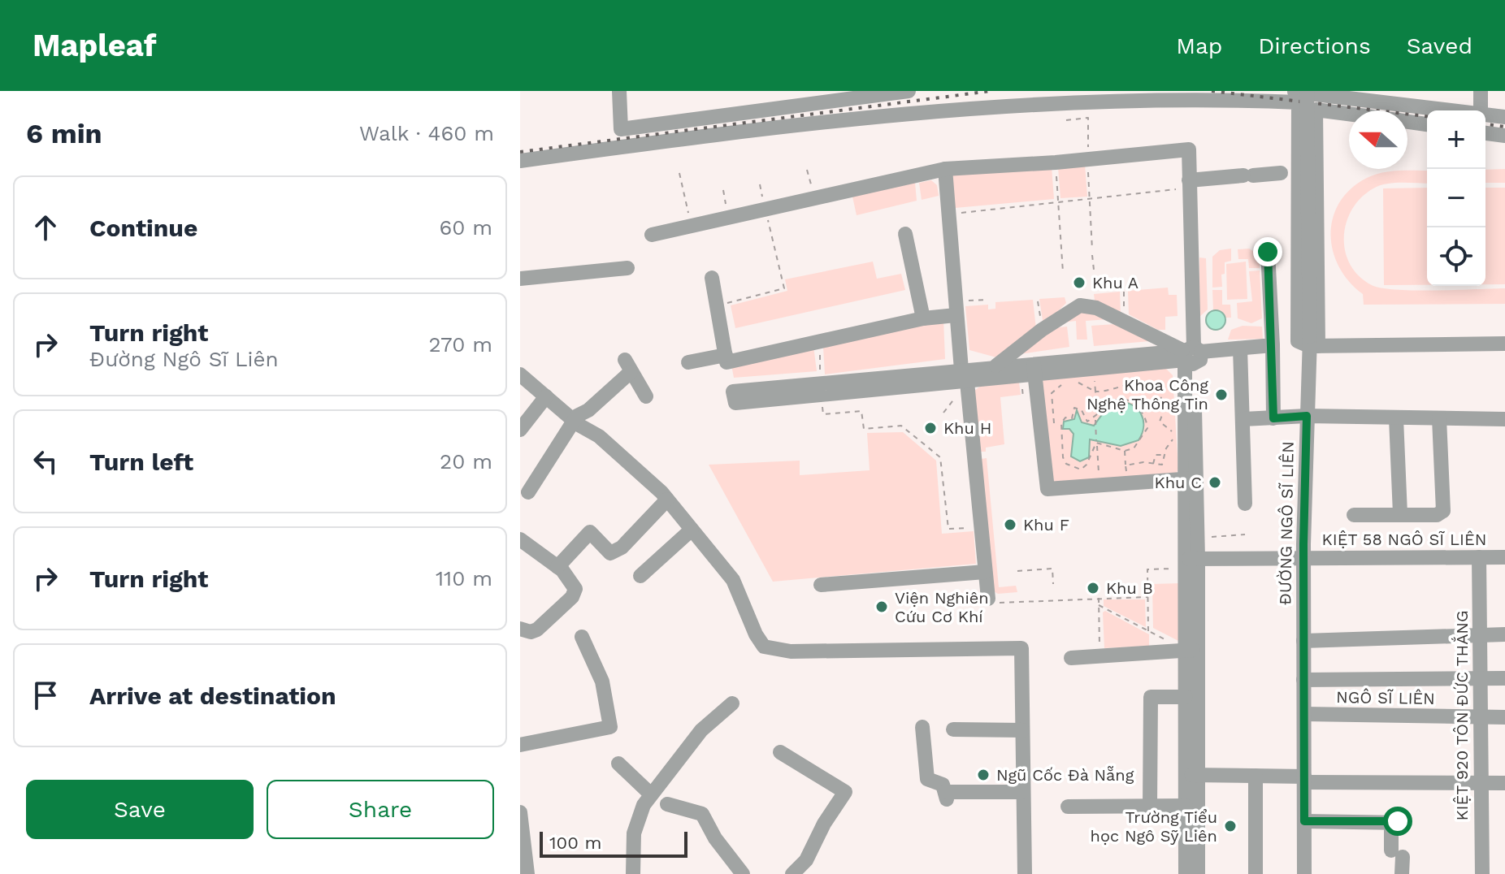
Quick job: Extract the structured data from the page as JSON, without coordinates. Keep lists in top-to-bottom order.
{
  "streets": {
    "street": [
      "ĐƯỜNG NGÔ SĨ LIÊN",
      "KIỆT 58 NGÔ SĨ LIÊN",
      "NGÔ SĨ LIÊN",
      "KIỆT 920 TÔN ĐỨC THẮNG"
    ]
  },
  "crossings": [
    ["ĐƯỜNG NGÔ SĨ LIÊN", "KIỆT 58 NGÔ SĨ LIÊN"],
    ["ĐƯỜNG NGÔ SĨ LIÊN", "NGÔ SĨ LIÊN"],
    ["KIỆT 58 NGÔ SĨ LIÊN", "KIỆT 920 TÔN ĐỨC THẮNG"],
    ["NGÔ SĨ LIÊN", "KIỆT 920 TÔN ĐỨC THẮNG"]
  ],
  "places": [
    "Khu A",
    "Khoa Công Nghệ Thông Tin",
    "Khu H",
    "Khu C",
    "Khu F",
    "Khu B",
    "Viện Nghiên Cứu Cơ Khí",
    "Ngũ Cốc Đà Nẵng",
    "Trường Tiểu học Ngô Sỹ Liên"
  ],
  "scale_bar": "100 m",
  "north": "left",
  "page": {
    "header": "Mapleaf",
    "nav": ["Map", "Directions", "Saved"],
    "heading": ["6 min", "Walk · 460 m"],
    "map_buttons": ["+", "−"],
    "list": [
      ["Continue", "60 m"],
      ["Turn right", "Đường Ngô Sĩ Liên", "270 m"],
      ["Turn left", "20 m"],
      ["Turn right", "110 m"],
      "Arrive at destination"
    ],
    "buttons": ["Save", "Share"],
    "scale": "100 m"
  }
}
